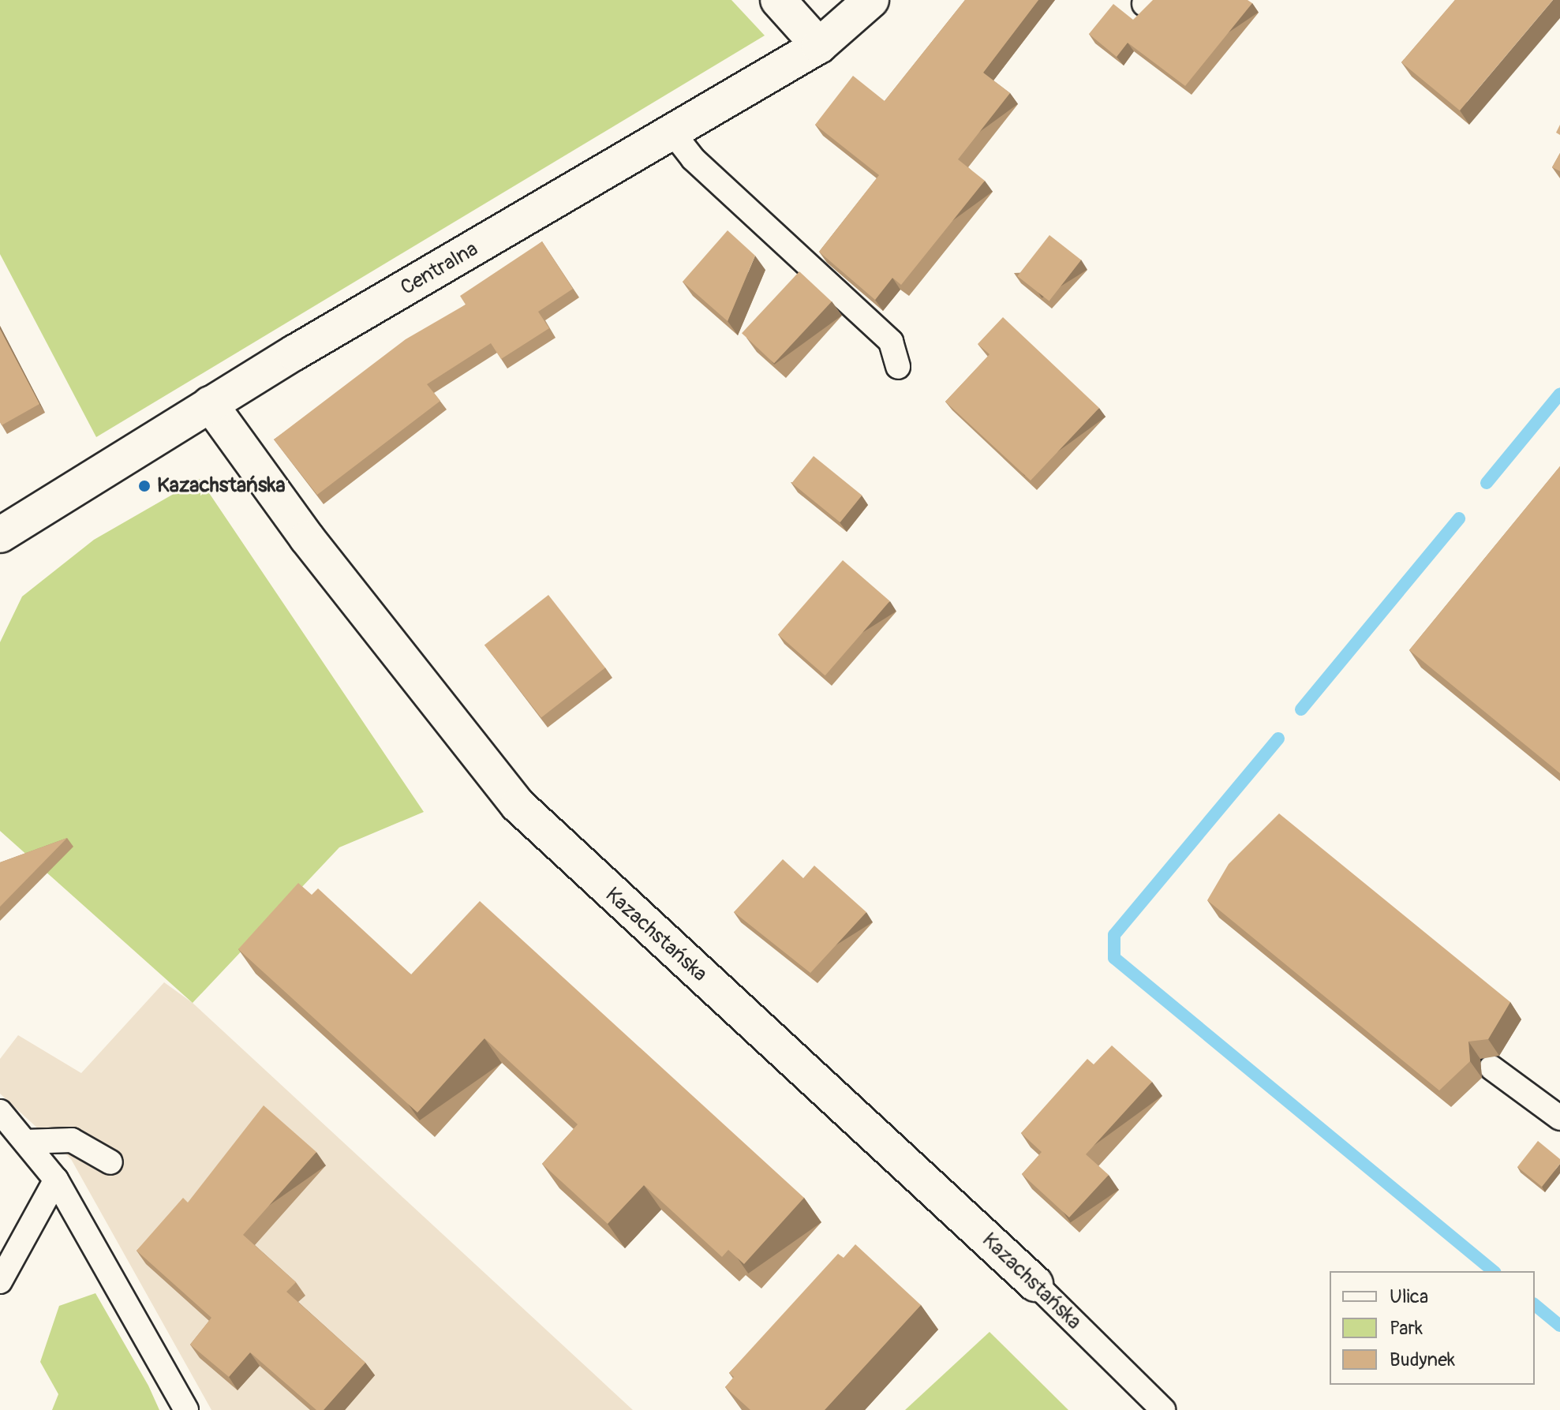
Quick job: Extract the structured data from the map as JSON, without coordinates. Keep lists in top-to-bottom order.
{
  "streets": {
    "street": ["Centralna", "Kazachstańska"]
  },
  "crossings": [
    ["Centralna", "Kazachstańska"]
  ],
  "places": ["Kazachstańska"],
  "legend": ["Ulica", "Park", "Budynek"]
}
